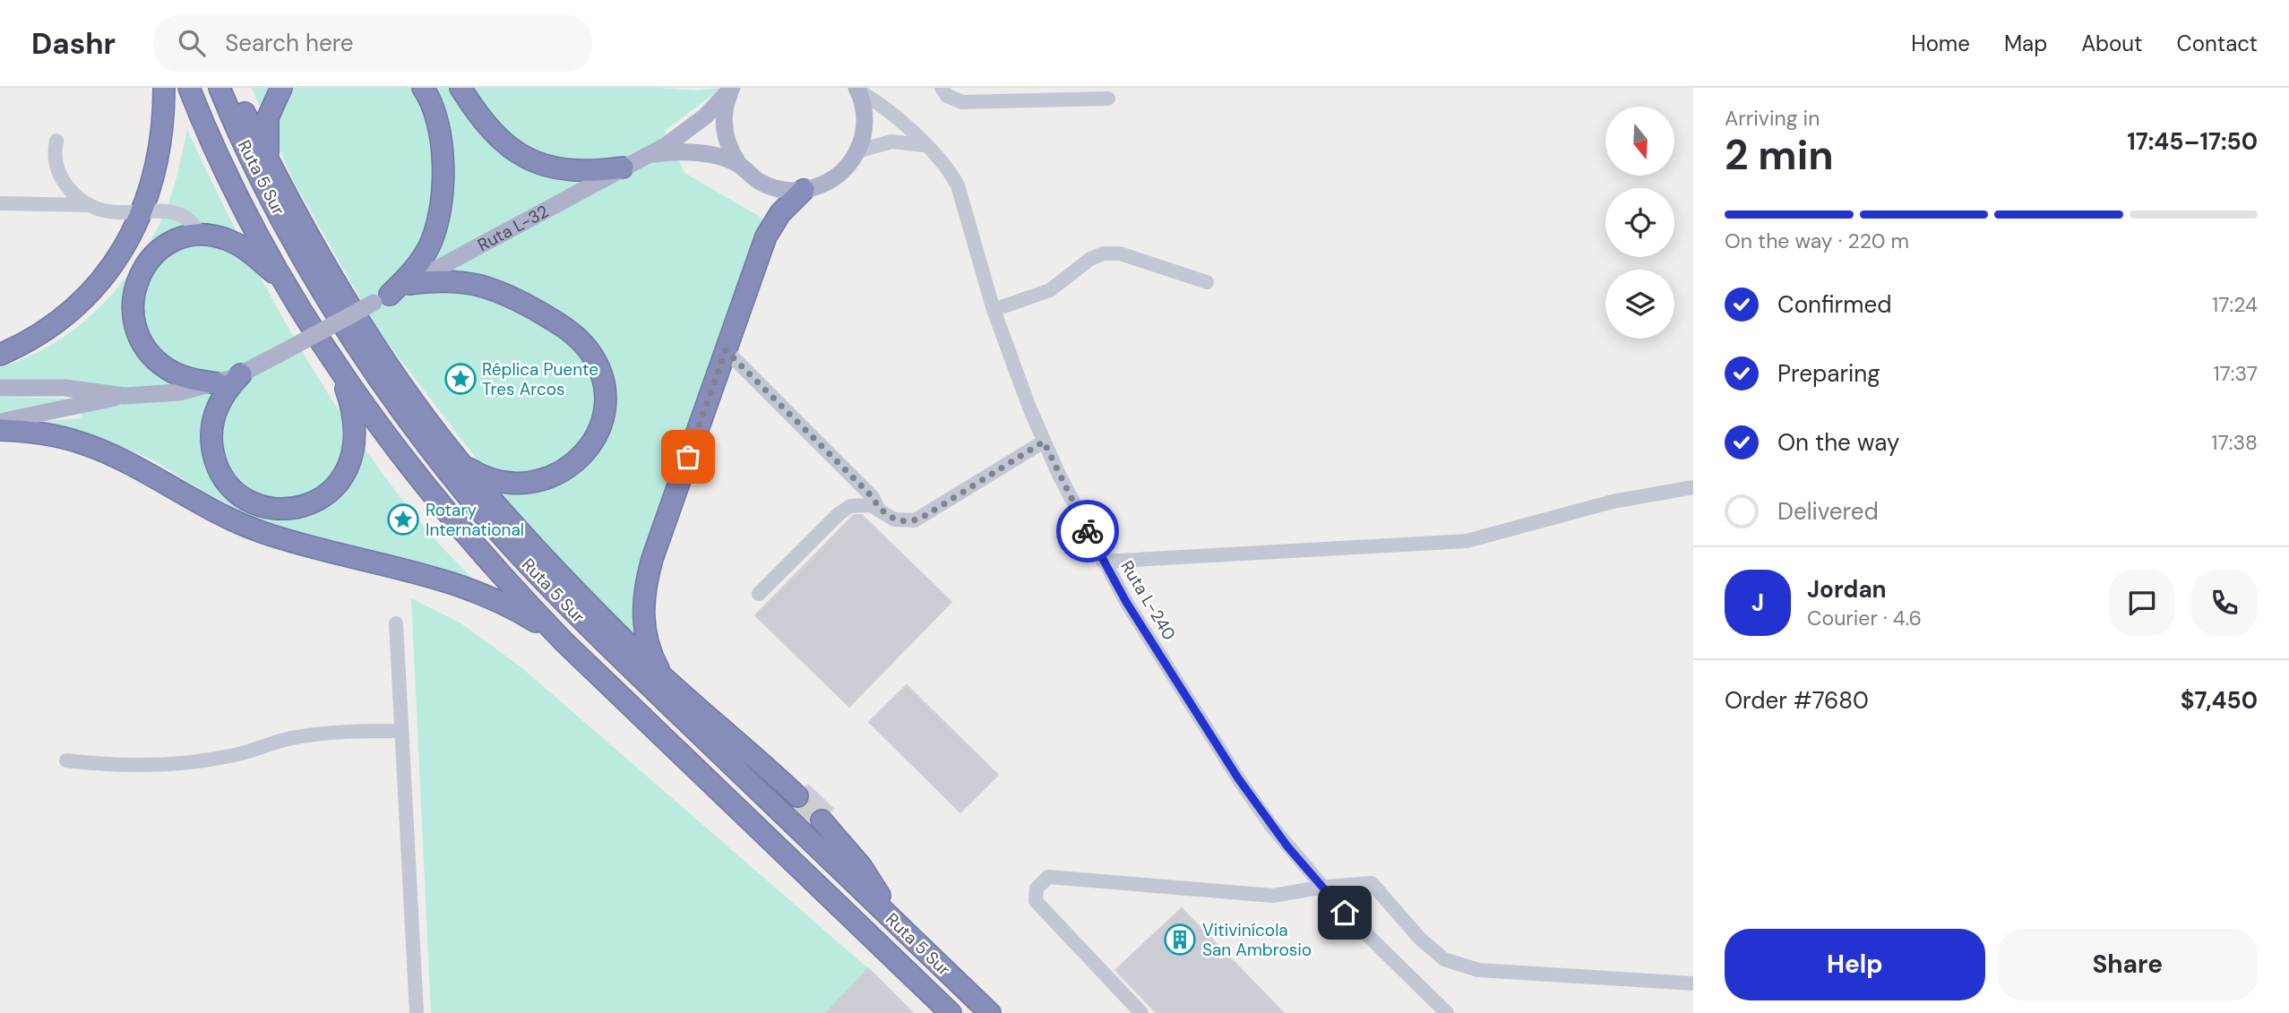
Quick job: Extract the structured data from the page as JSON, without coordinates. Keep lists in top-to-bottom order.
{
  "streets": {
    "highway": ["Ruta 5 Sur"],
    "main road": ["Ruta L-32"],
    "street": ["Ruta L-240"]
  },
  "crossings": [
    ["Ruta L-32", "Ruta L-240"]
  ],
  "places": {
    "place": ["Réplica Puente Tres Arcos", "Rotary International"],
    "building": ["Vitivinícola San Ambrosio"]
  },
  "north": "bottom",
  "page": {
    "header": "Dashr",
    "search": "Search here",
    "nav": [
      "Home",
      "Map",
      "About",
      "Contact"
    ],
    "heading": ["2 min", "Arriving in", "17:45–17:50"],
    "panel": [
      "Jordan",
      "Courier · 4.6",
      "Order #7680",
      "$7,450"
    ],
    "bar": "On the way · 220 m",
    "list": [
      ["Confirmed", "17:24"],
      ["Preparing", "17:37"],
      ["On the way", "17:38"],
      "Delivered"
    ],
    "round": "J",
    "buttons": ["Help", "Share"]
  }
}
